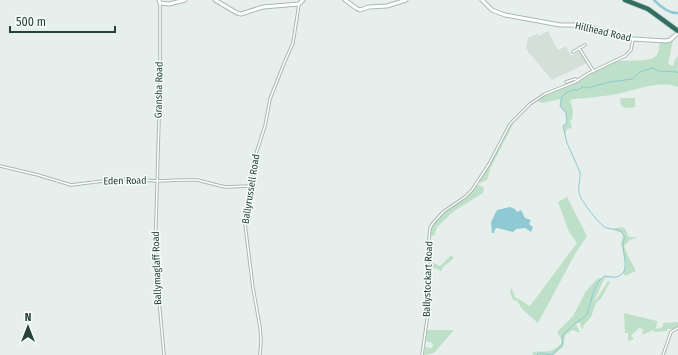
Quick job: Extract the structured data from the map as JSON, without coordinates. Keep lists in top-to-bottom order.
{
  "streets": {
    "street": [
      "Hillhead Road",
      "Gransha Road",
      "Eden Road",
      "Ballyrussell Road",
      "Ballymaglaff Road",
      "Ballystockart Road"
    ]
  },
  "crossings": [
    ["Hillhead Road", "Ballystockart Road"],
    ["Gransha Road", "Eden Road"],
    ["Gransha Road", "Ballymaglaff Road"],
    ["Eden Road", "Ballyrussell Road"],
    ["Eden Road", "Ballymaglaff Road"]
  ],
  "scale_bar": "500 m",
  "north": "top"
}
